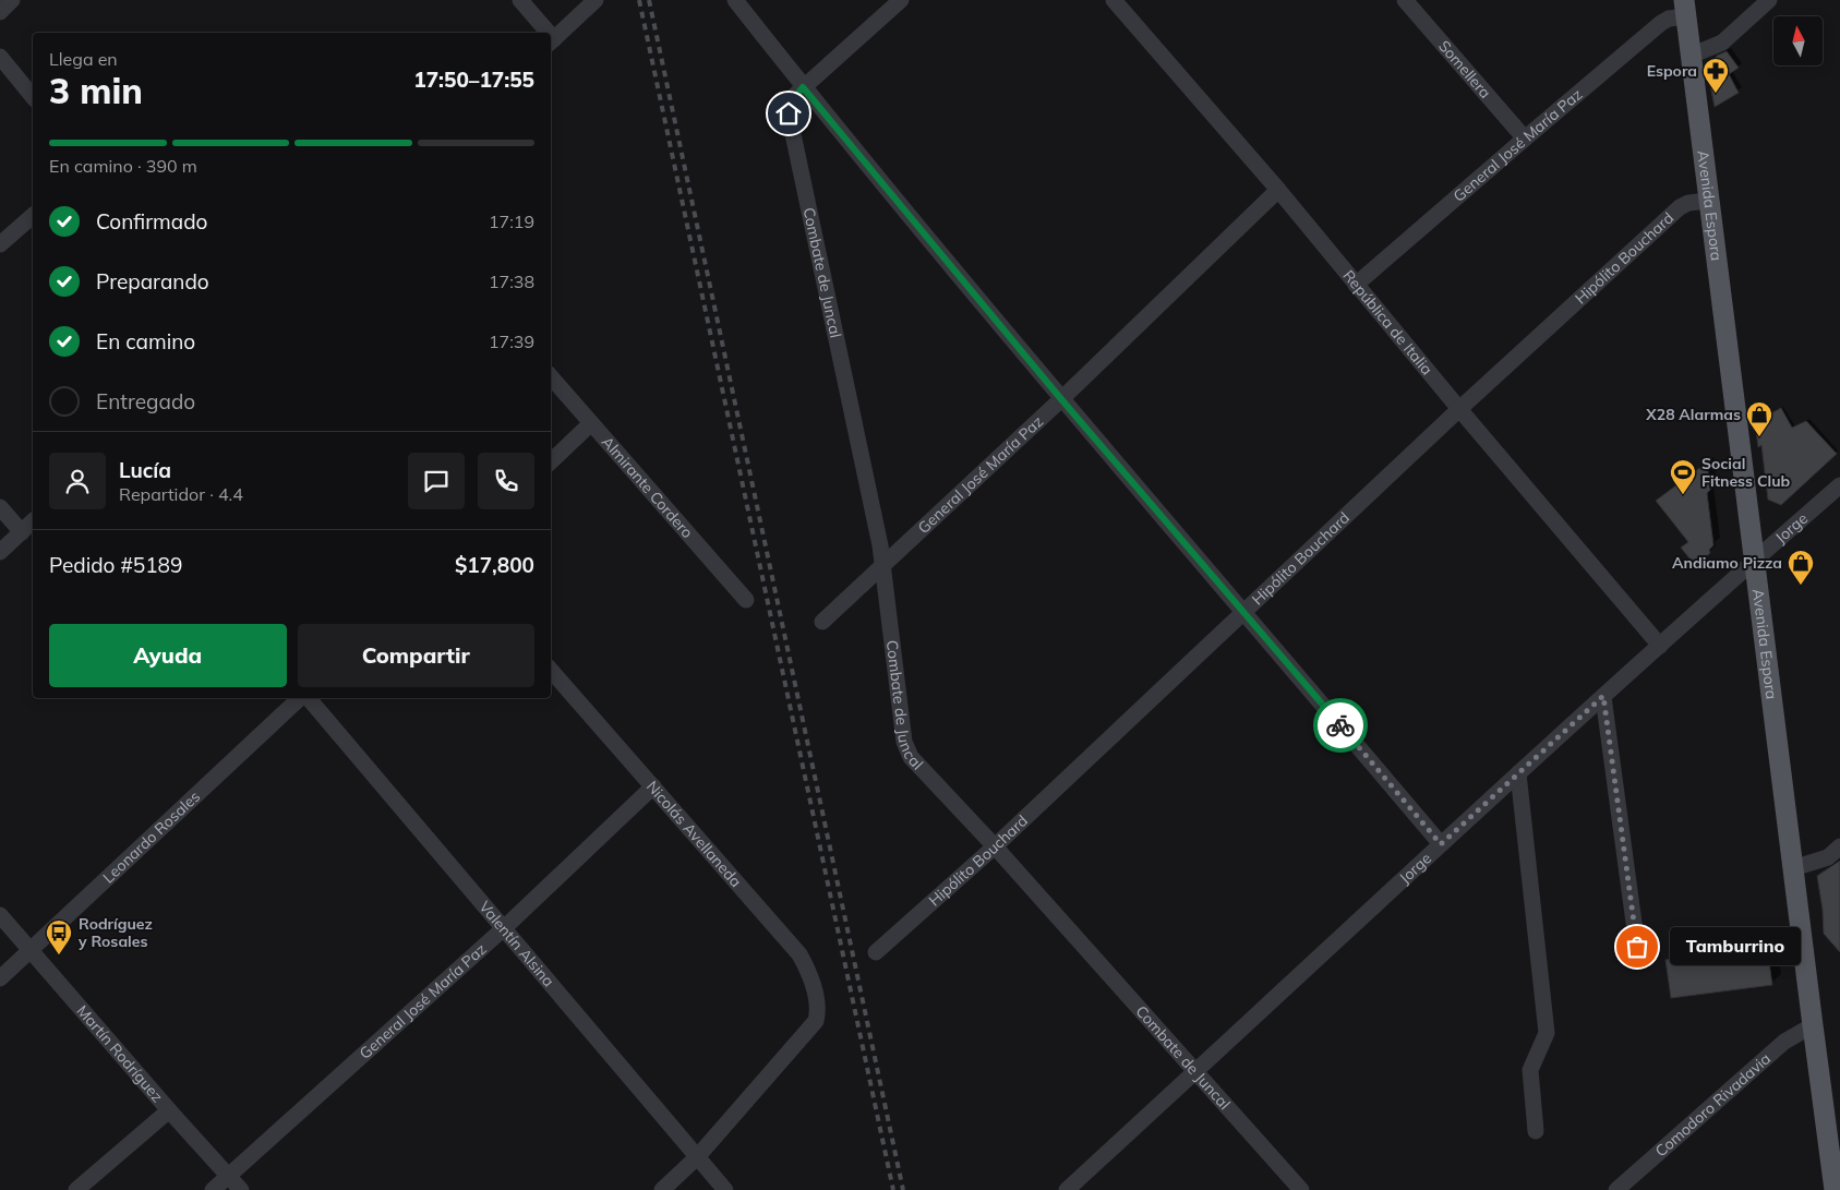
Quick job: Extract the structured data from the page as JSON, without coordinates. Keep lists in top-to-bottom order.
{
  "streets": {
    "main road": ["Avenida Espora"],
    "street": [
      "Somellera",
      "General José María Paz",
      "Hipólito Bouchard",
      "Combate de Juncal",
      "República de Italia",
      "Almirante Cordero",
      "Jorge",
      "Nicolás Avellaneda",
      "Leonardo Rosales",
      "Valentín Alsina",
      "Martín Rodríguez",
      "Comodoro Rivadavia"
    ]
  },
  "crossings": [
    ["Somellera", "General José María Paz"],
    ["General José María Paz", "Avenida Espora"],
    ["General José María Paz", "Combate de Juncal"],
    ["General José María Paz", "República de Italia"],
    ["General José María Paz", "Nicolás Avellaneda"],
    ["General José María Paz", "Valentín Alsina"],
    ["General José María Paz", "Martín Rodríguez"],
    ["Avenida Espora", "Hipólito Bouchard"],
    ["Avenida Espora", "Jorge"],
    ["Avenida Espora", "Comodoro Rivadavia"],
    ["Hipólito Bouchard", "Combate de Juncal"],
    ["Hipólito Bouchard", "República de Italia"],
    ["Combate de Juncal", "Jorge"],
    ["República de Italia", "Jorge"],
    ["Nicolás Avellaneda", "Valentín Alsina"],
    ["Leonardo Rosales", "Martín Rodríguez"]
  ],
  "places": {
    "pharmacy": ["Espora"],
    "shop": ["X28 Alarmas", "Andiamo Pizza"],
    "sports": ["Social Fitness Club"],
    "other": ["Tamburrino"],
    "bus stop": ["Rodríguez y Rosales"]
  },
  "north": "top",
  "page": {
    "heading": ["3 min", "Llega en", "17:50–17:55"],
    "panel": [
      "Lucía",
      "Repartidor · 4.4",
      "Pedido #5189",
      "$17,800"
    ],
    "bar": "En camino · 390 m",
    "list": [
      ["Confirmado", "17:19"],
      ["Preparando", "17:38"],
      ["En camino", "17:39"],
      "Entregado"
    ],
    "buttons": ["Ayuda", "Compartir"],
    "bubble": "Tamburrino"
  }
}
